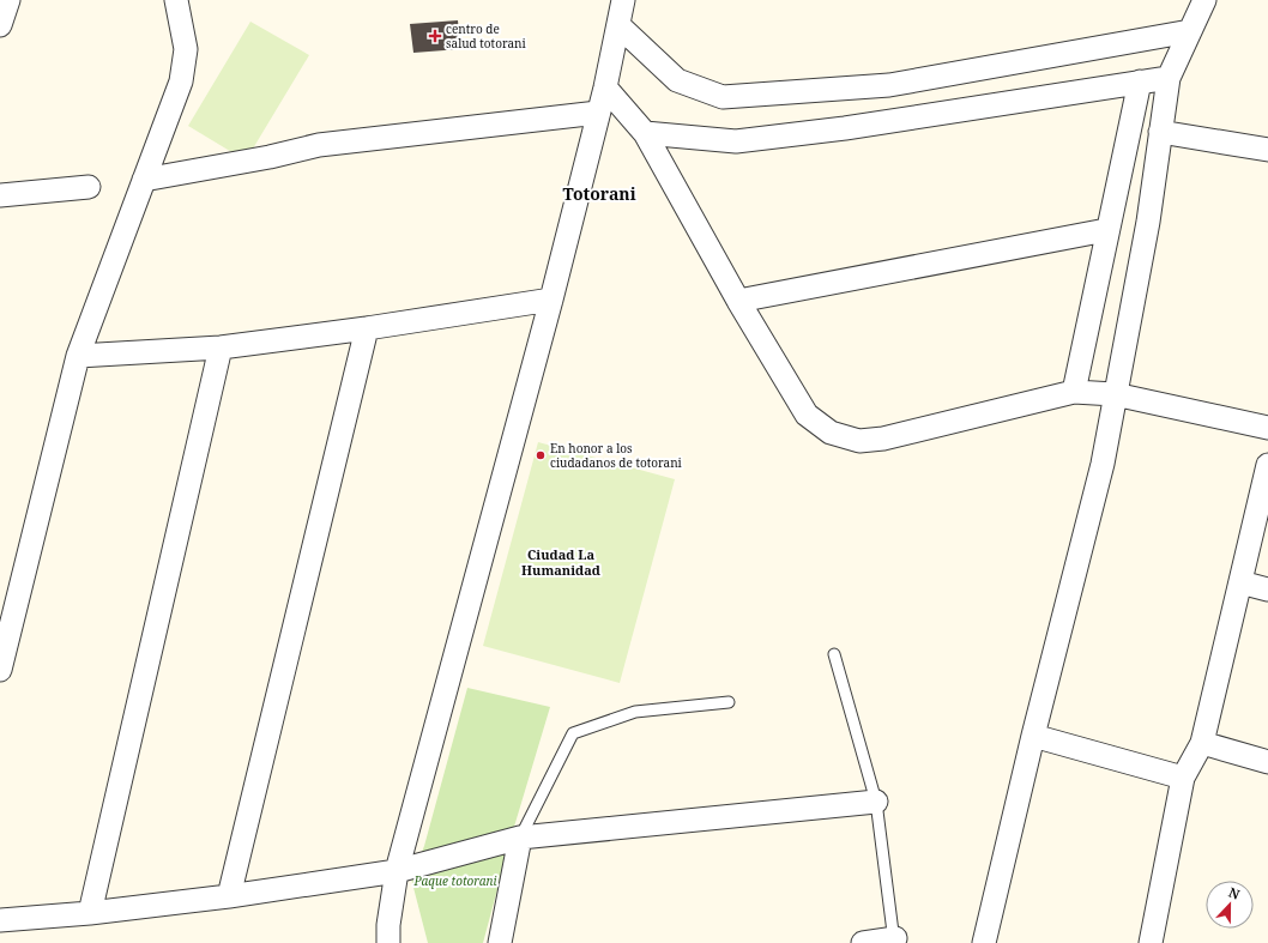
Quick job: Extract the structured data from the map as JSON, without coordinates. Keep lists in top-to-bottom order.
{
  "districts": ["Totorani", "Ciudad La Humanidad"],
  "parks": ["Paque totorani"],
  "places": {
    "health": ["centro de salud totorani"],
    "other": ["En honor a los ciudadanos de totorani"]
  },
  "north": "top"
}
